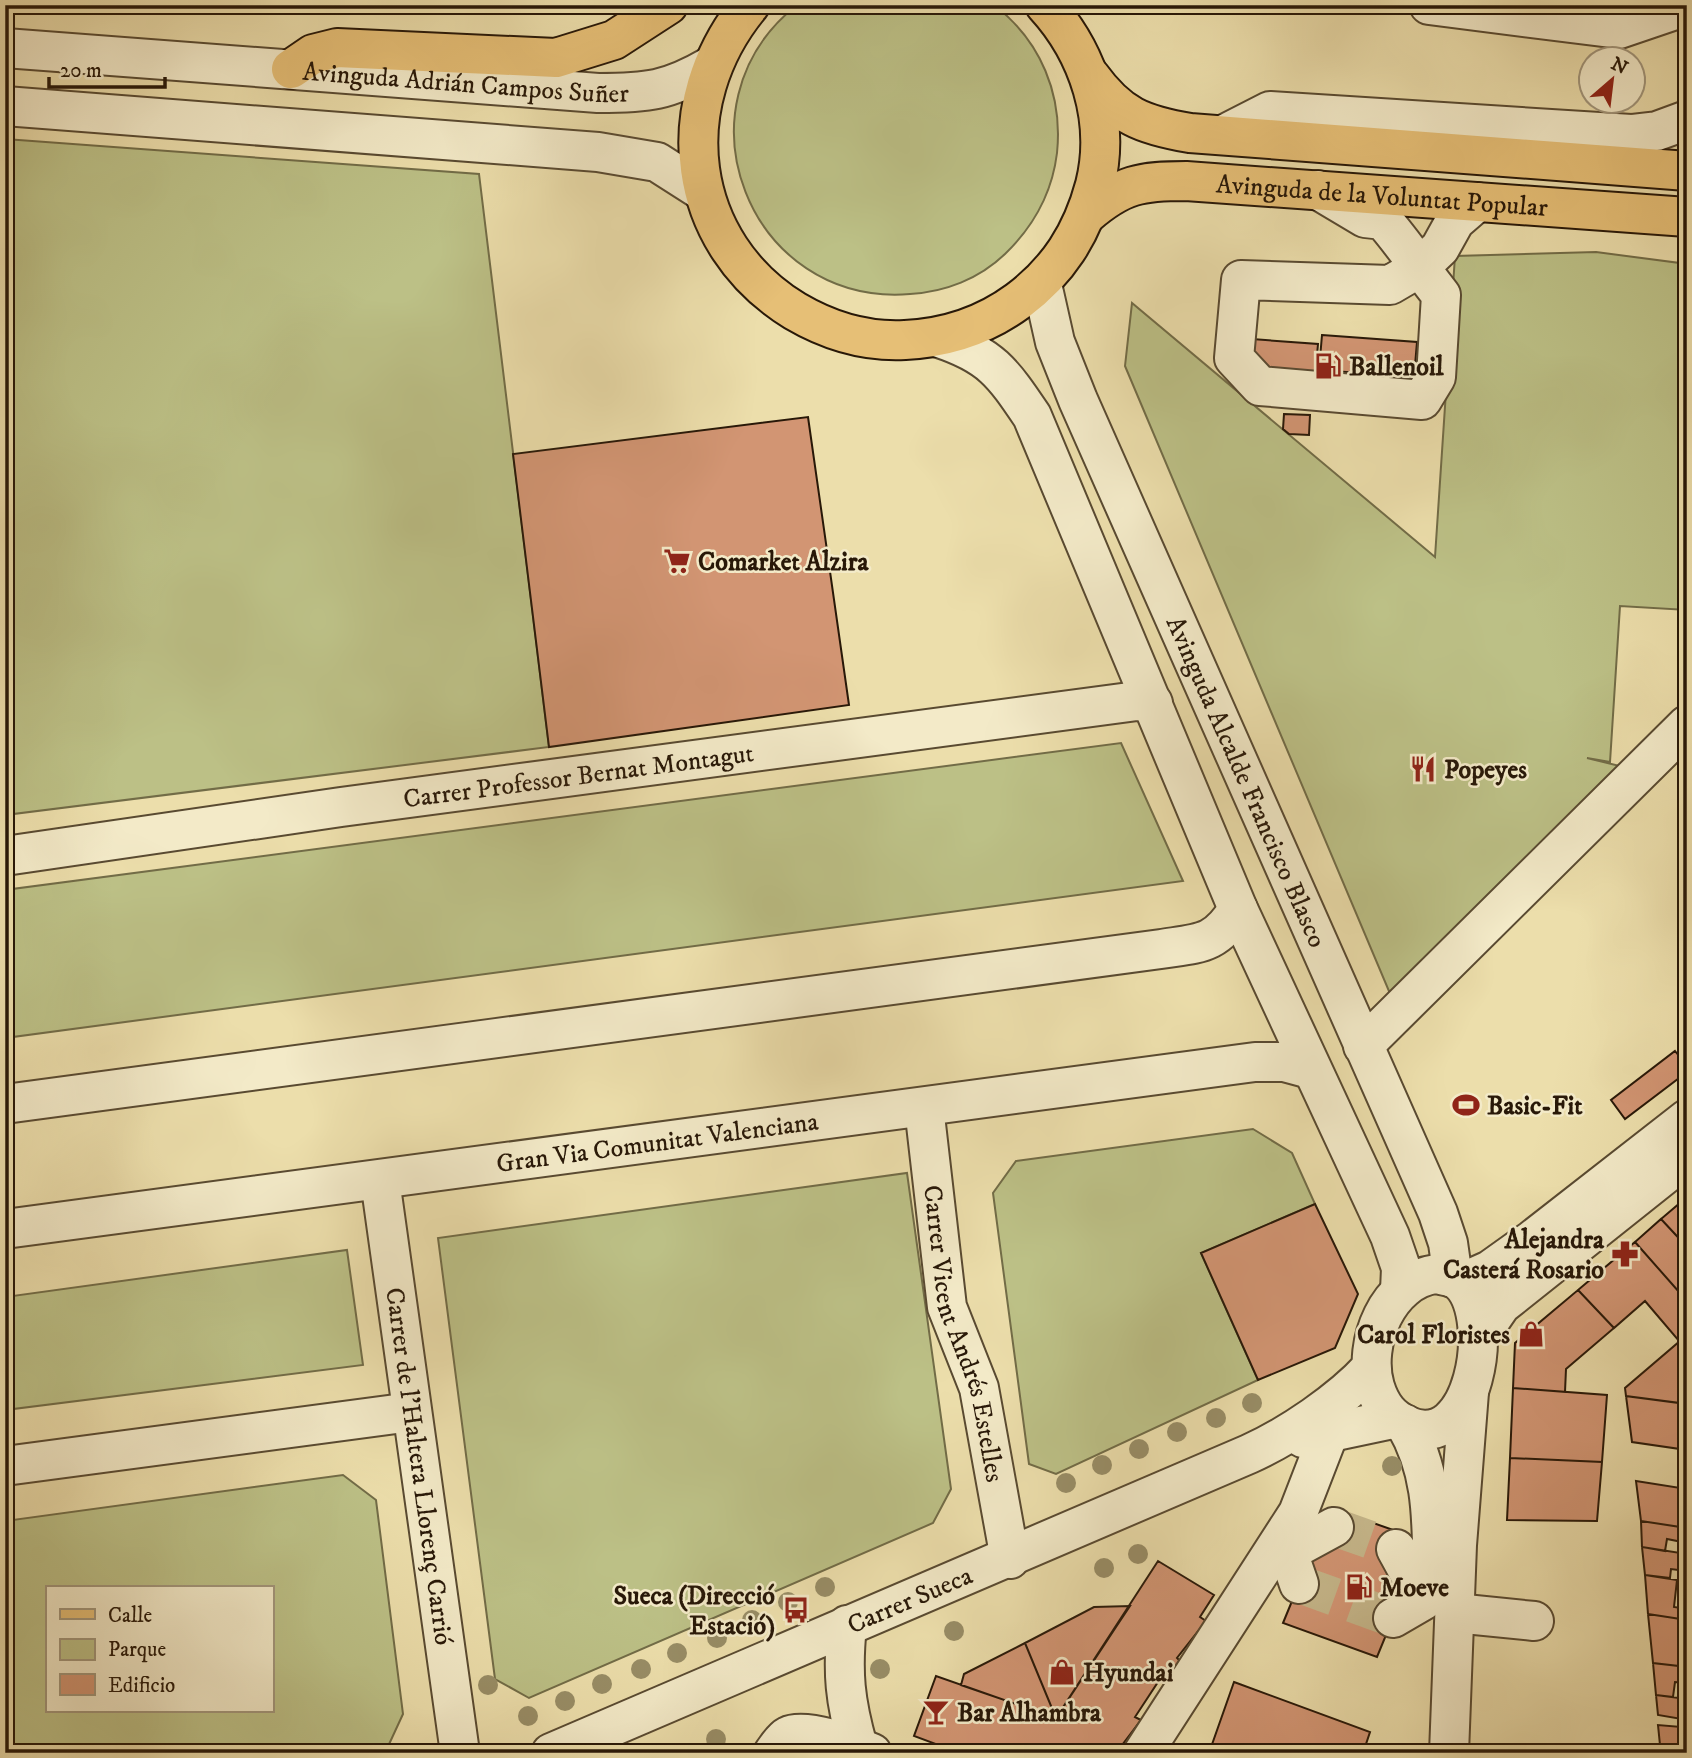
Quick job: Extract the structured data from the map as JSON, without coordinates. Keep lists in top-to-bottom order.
{
  "streets": {
    "main road": ["Avinguda de la Voluntat Popular"],
    "street": [
      "Avinguda Adrián Campos Suñer",
      "Carrer Professor Bernat Montagut",
      "Avinguda Alcalde Francisco Blasco",
      "Gran Via Comunitat Valenciana",
      "Carrer Vicent Andrés Estelles",
      "Carrer de l'Haltera Llorenç Carrió",
      "Carrer Sueca"
    ]
  },
  "crossings": [
    ["Carrer Professor Bernat Montagut", "Avinguda Alcalde Francisco Blasco"],
    ["Avinguda Alcalde Francisco Blasco", "Gran Via Comunitat Valenciana"],
    ["Avinguda Alcalde Francisco Blasco", "Carrer Sueca"],
    ["Gran Via Comunitat Valenciana", "Carrer Vicent Andrés Estelles"],
    ["Gran Via Comunitat Valenciana", "Carrer de l'Haltera Llorenç Carrió"],
    ["Carrer Vicent Andrés Estelles", "Carrer Sueca"]
  ],
  "places": {
    "fuel station": ["Ballenoil", "Moeve"],
    "supermarket": ["Comarket Alzira"],
    "restaurant": ["Popeyes"],
    "sports": ["Basic-Fit"],
    "pharmacy": ["Alejandra Casterá Rosario"],
    "shop": ["Carol Floristes", "Hyundai"],
    "bus stop": ["Sueca (Direcció Estació)"],
    "bar": ["Bar Alhambra"]
  },
  "legend": ["Calle", "Parque", "Edificio"],
  "scale_bar": "20 m",
  "north": "top right"
}
